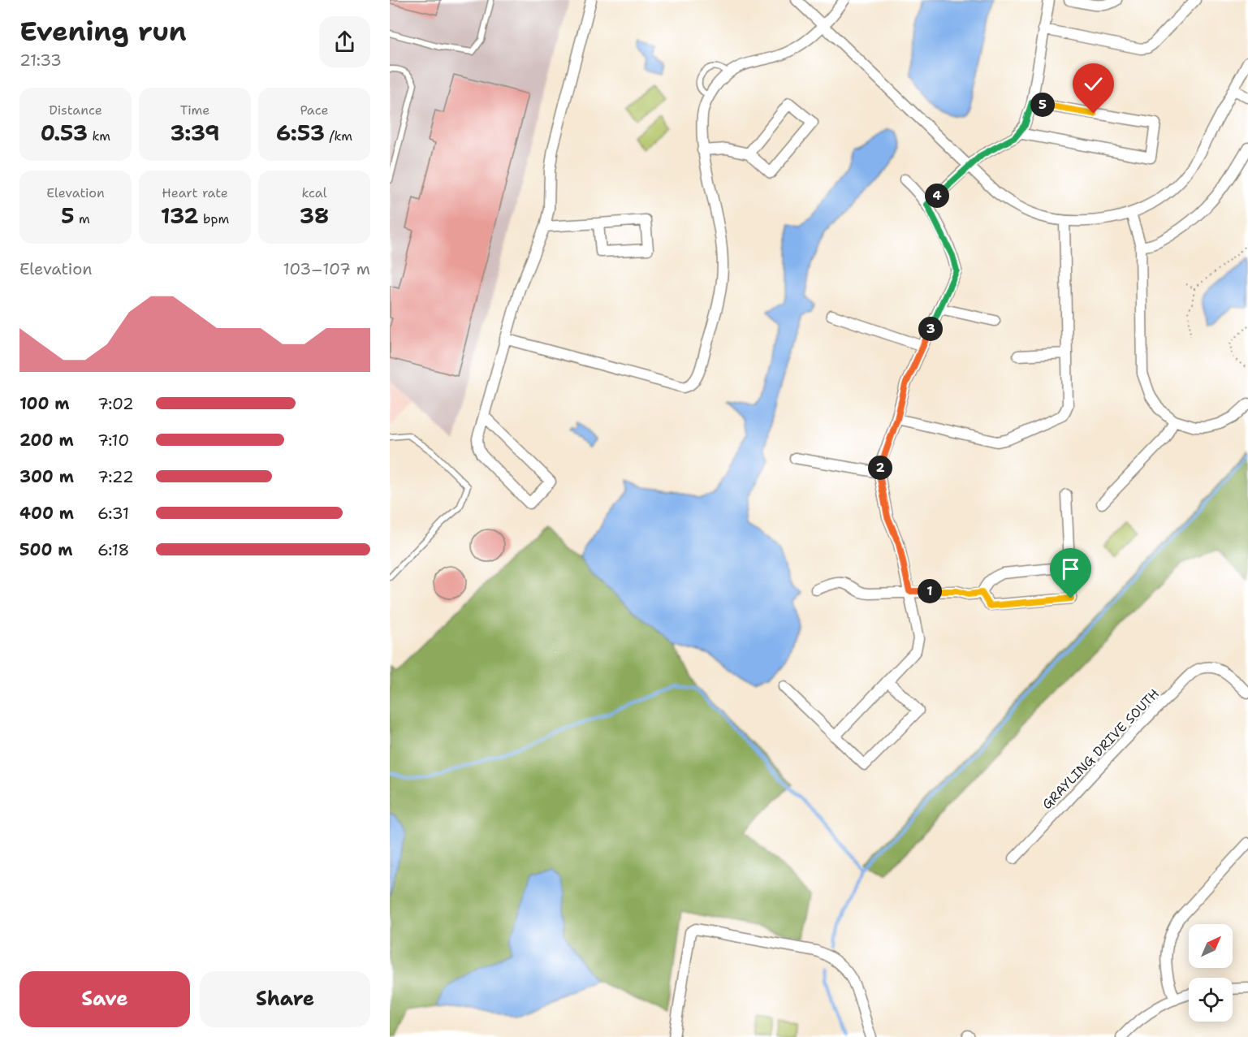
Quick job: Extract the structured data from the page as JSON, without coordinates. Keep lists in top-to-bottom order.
{
  "streets": {
    "street": ["GRAYLING DRIVE SOUTH"]
  },
  "north": "top right",
  "page": {
    "heading": ["Evening run", "21:33"],
    "stats": [
      ["Distance", "0.53 km"],
      ["Time", "3:39"],
      ["Pace", "6:53 /km"],
      ["Elevation", "5 m"],
      ["Heart rate", "132 bpm"],
      ["kcal", "38"]
    ],
    "pins": [
      "5",
      "4",
      "3",
      "2",
      "1"
    ],
    "chart": ["Elevation", "103–107 m"],
    "list": [
      {
        "name": "100 m",
        "note": "7:02"
      },
      {
        "name": "200 m",
        "note": "7:10"
      },
      {
        "name": "300 m",
        "note": "7:22"
      },
      {
        "name": "400 m",
        "note": "6:31"
      },
      {
        "name": "500 m",
        "note": "6:18"
      }
    ],
    "buttons": ["Save", "Share"]
  }
}
